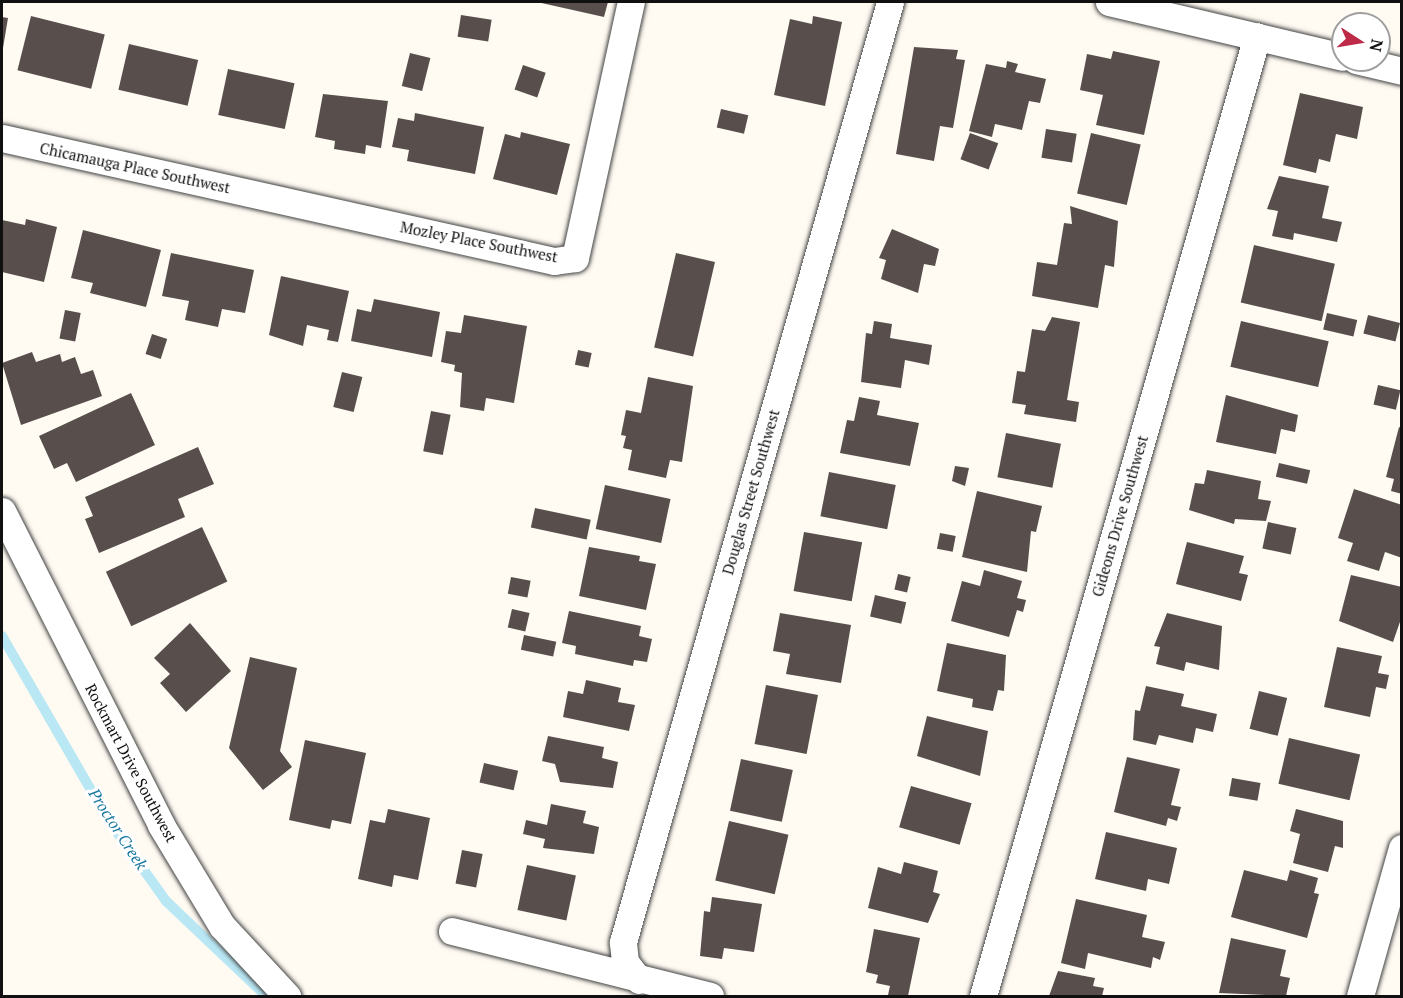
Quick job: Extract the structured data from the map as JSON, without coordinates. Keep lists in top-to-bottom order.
{
  "streets": {
    "street": [
      "Chicamauga Place Southwest",
      "Mozley Place Southwest",
      "Douglas Street Southwest",
      "Gideons Drive Southwest",
      "Rockmart Drive Southwest"
    ]
  },
  "crossings": [
    ["Chicamauga Place Southwest", "Mozley Place Southwest"]
  ],
  "water": ["Proctor Creek"],
  "north": "right"
}
